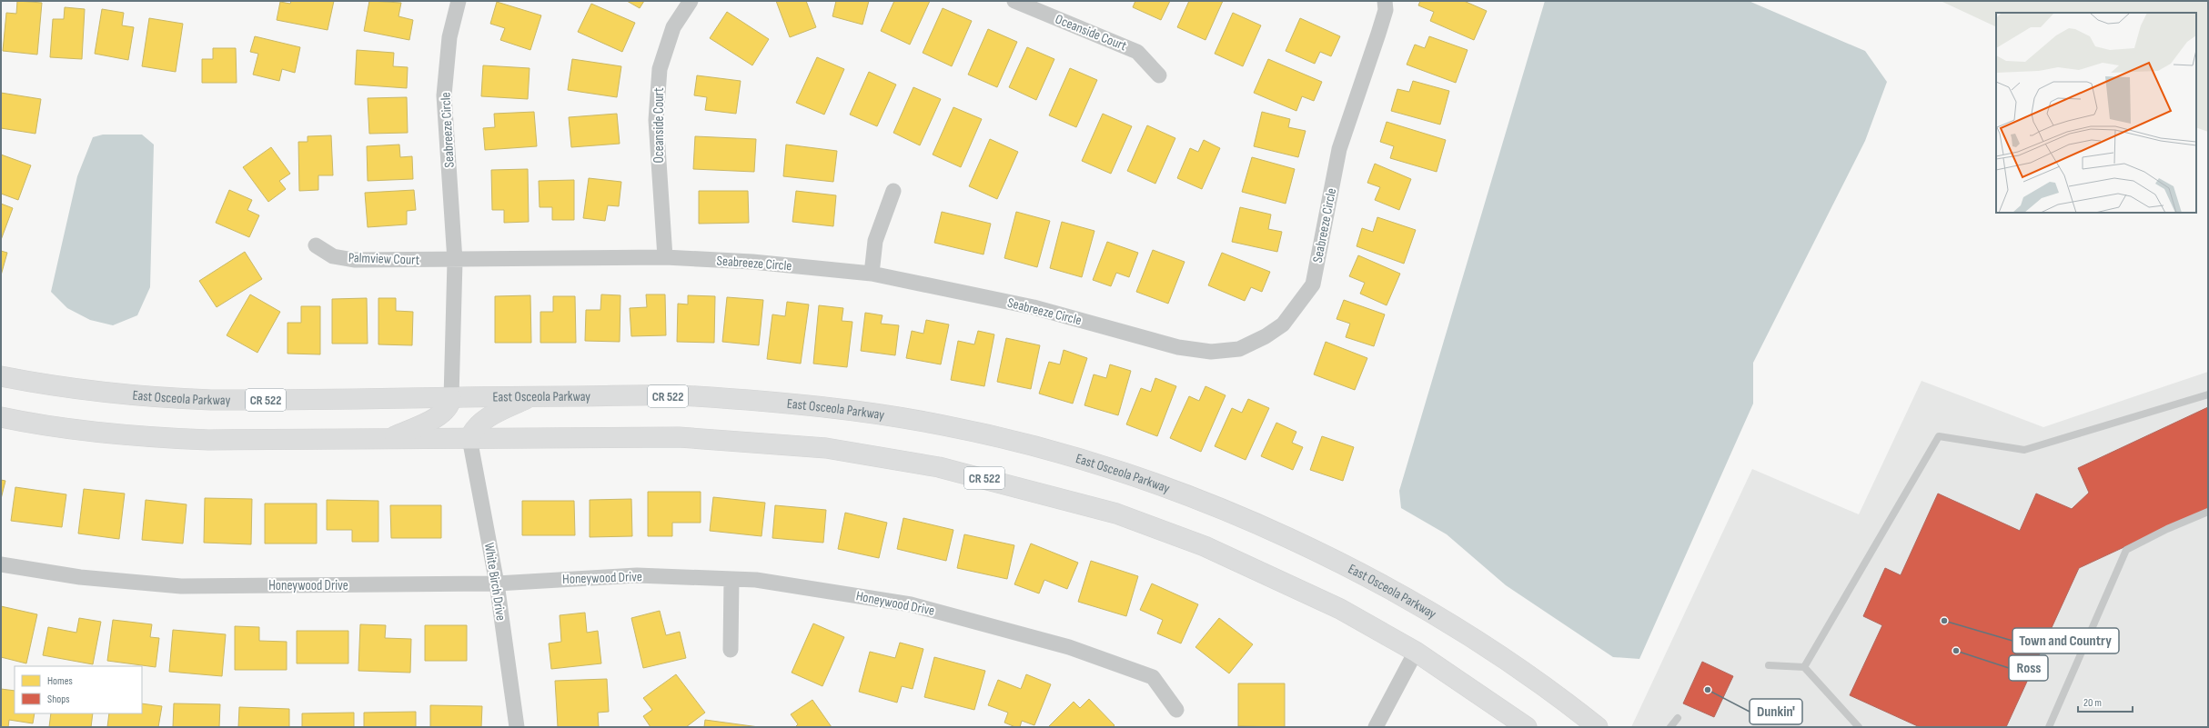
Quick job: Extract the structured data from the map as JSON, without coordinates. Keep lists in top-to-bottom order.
{
  "streets": {
    "main road": ["East Osceola Parkway", "CR 522"],
    "street": [
      "Oceanside Court",
      "Seabreeze Circle",
      "Palmview Court",
      "Honeywood Drive",
      "White Birch Drive"
    ]
  },
  "crossings": [
    ["Oceanside Court", "Seabreeze Circle"],
    ["Seabreeze Circle", "Palmview Court"],
    ["Seabreeze Circle", "East Osceola Parkway"],
    ["CR 522", "White Birch Drive"],
    ["Honeywood Drive", "White Birch Drive"]
  ],
  "places": ["Town and Country", "Ross", "Dunkin'"],
  "legend": ["Homes", "Shops"],
  "scale_bar": "20 m"
}
